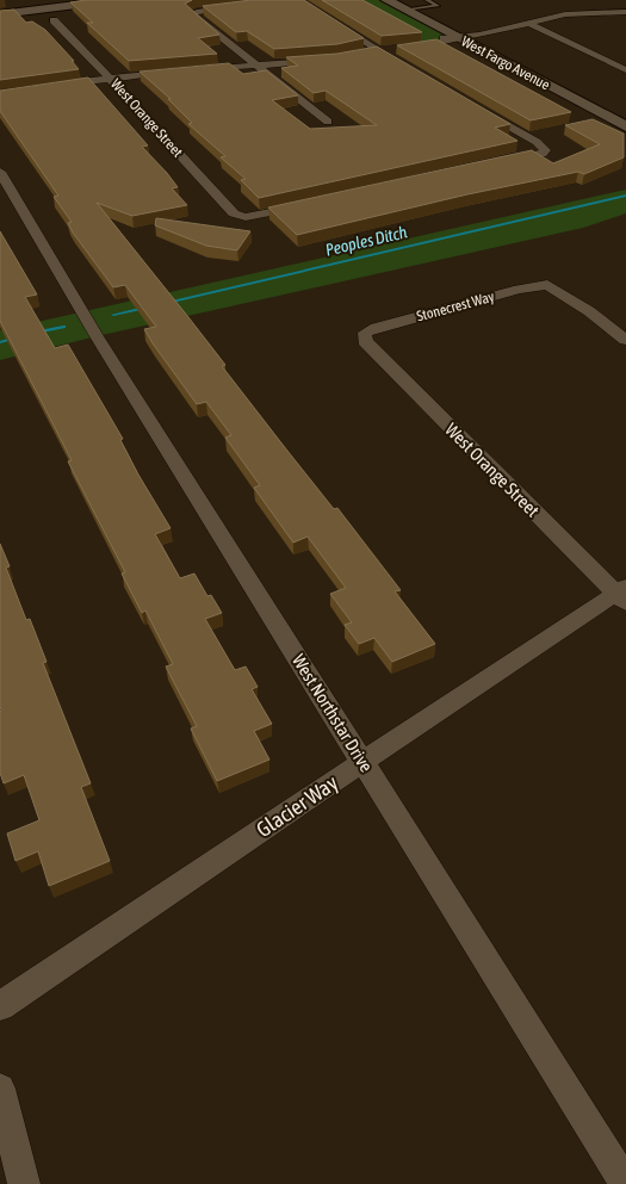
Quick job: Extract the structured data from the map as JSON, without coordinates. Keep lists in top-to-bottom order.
{
  "streets": {
    "main road": ["West Fargo Avenue"],
    "street": [
      "West Orange Street",
      "Stonecrest Way",
      "West Northstar Drive",
      "Glacier Way"
    ]
  },
  "crossings": [
    ["West Orange Street", "Stonecrest Way"],
    ["West Orange Street", "Glacier Way"],
    ["West Northstar Drive", "Glacier Way"]
  ],
  "water": ["Peoples Ditch"]
}
